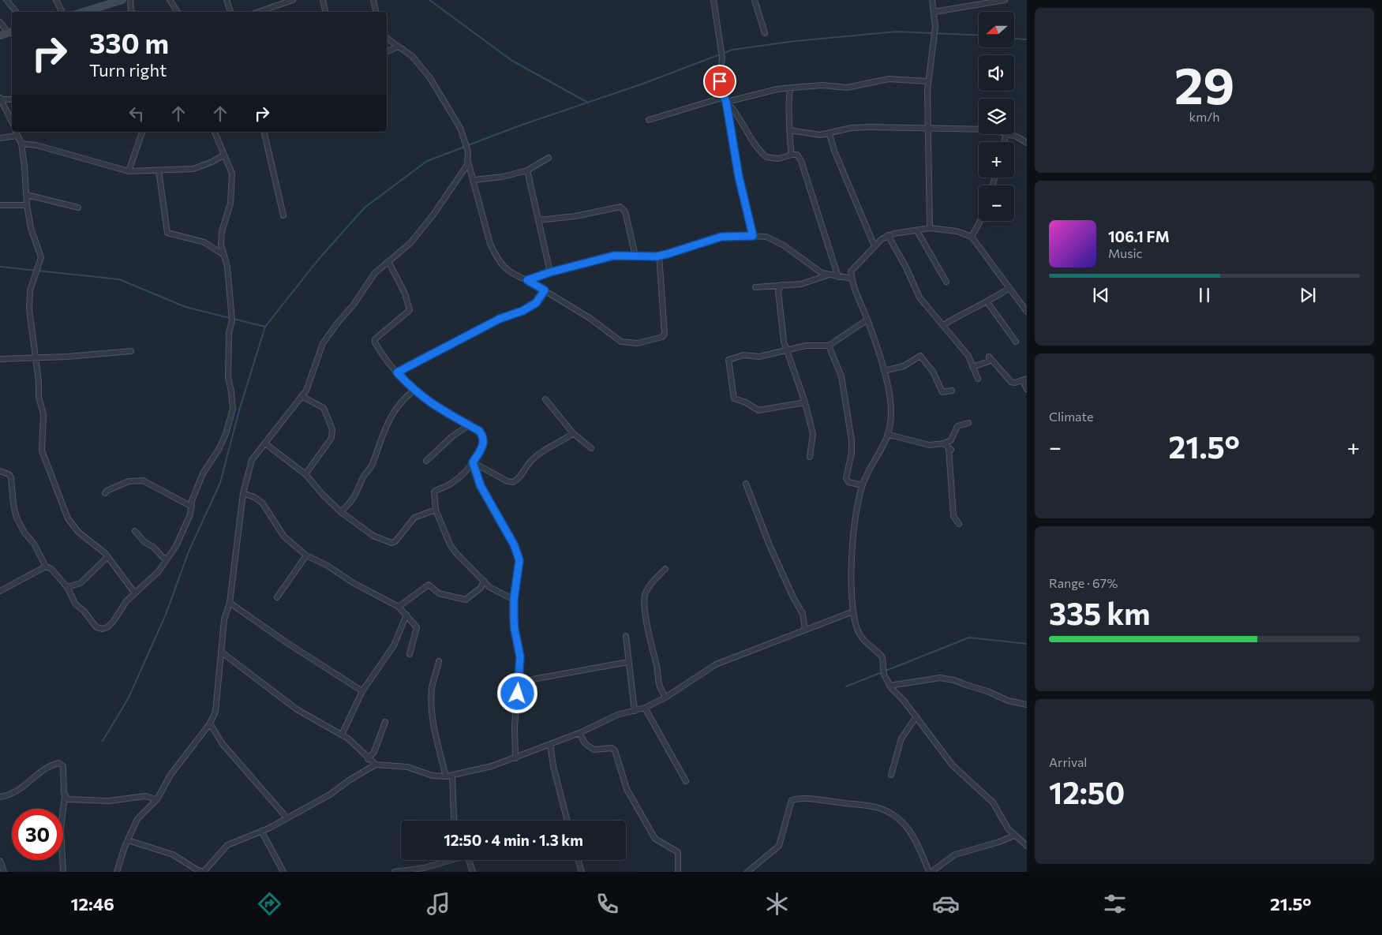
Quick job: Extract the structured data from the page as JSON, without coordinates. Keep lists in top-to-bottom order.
{
  "north": "left",
  "page": {
    "tile": [
      ["29", "km/h"],
      "Climate",
      ["Range · 67%", "335 km"],
      ["Arrival", "12:50"]
    ],
    "map_buttons": ["+", "−"],
    "turn": ["330 m", "Turn right"],
    "song": ["106.1 FM", "Music"],
    "heat": ["−", "21.5°", "+"],
    "limit": "30",
    "trip": "12:50 · 4 min · 1.3 km",
    "tabs": ["12:46", "21.5°"]
  }
}
